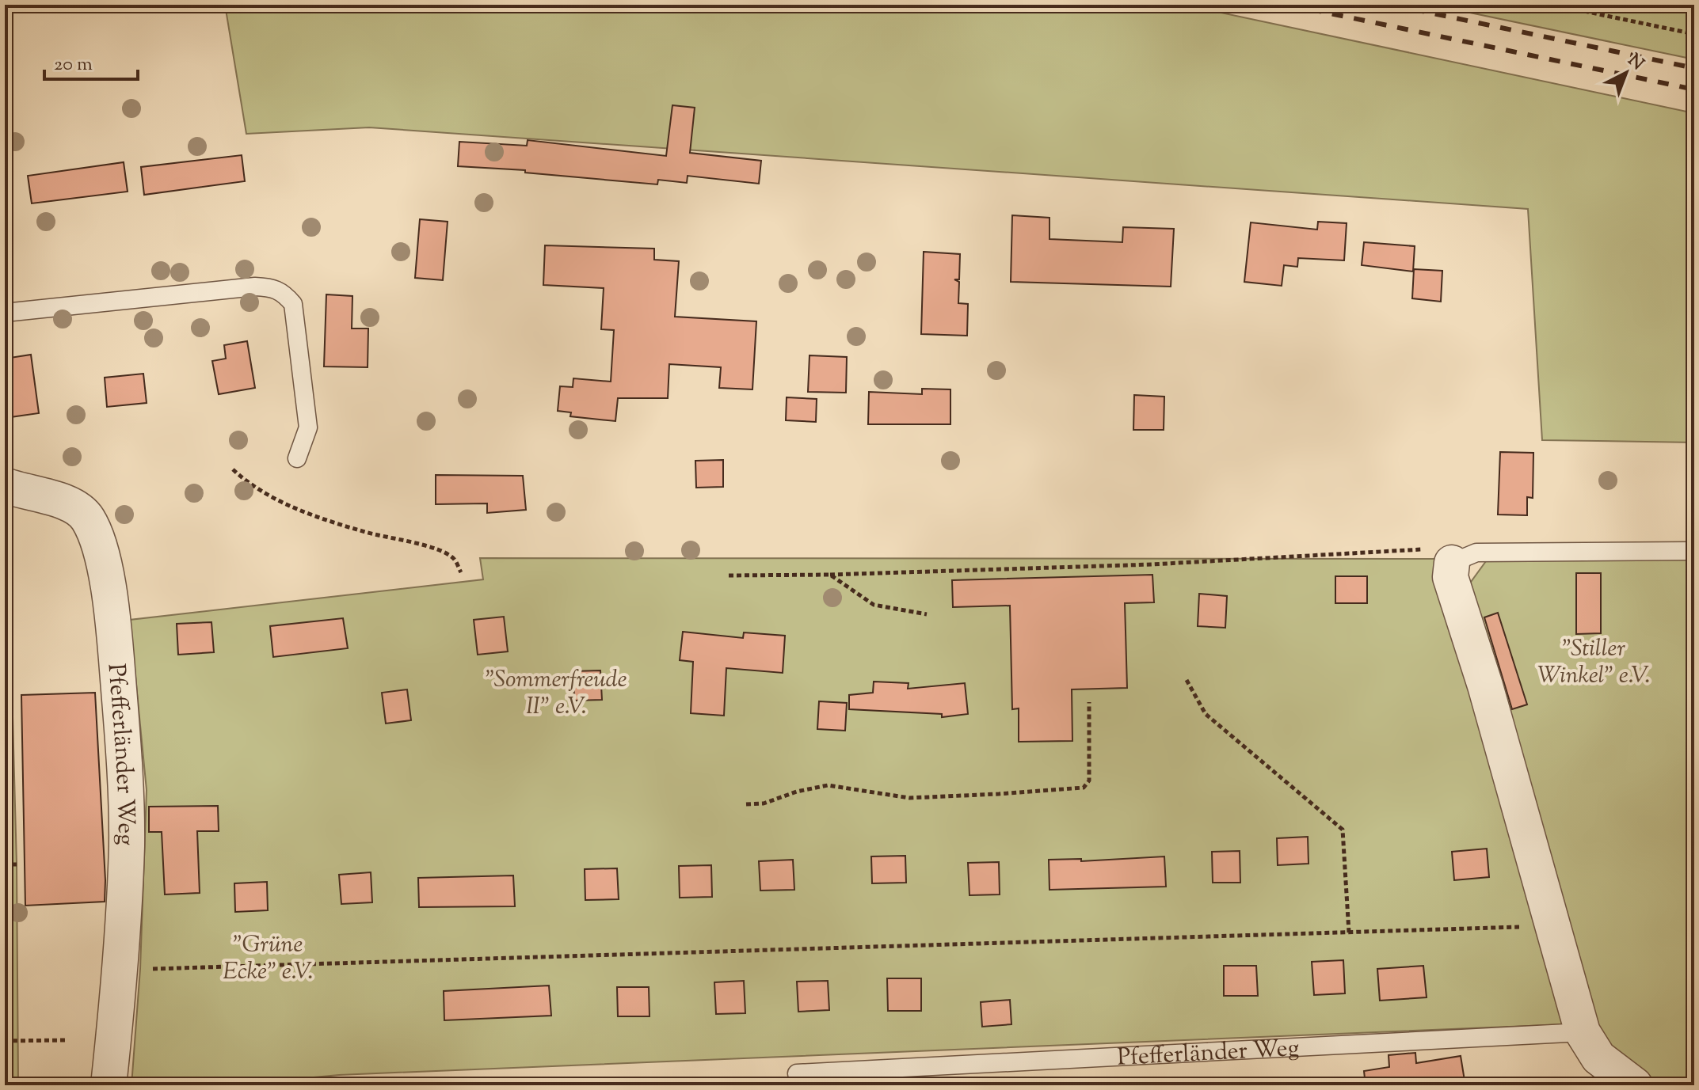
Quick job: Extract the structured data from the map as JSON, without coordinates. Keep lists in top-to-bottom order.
{
  "streets": {
    "street": ["Pfefferländer Weg"]
  },
  "parks": ["\"Stiller Winkel\" e.V.", "\"Sommerfreude II\" e.V.", "\"Grüne Ecke\" e.V."],
  "scale_bar": "20 m",
  "north": "top right"
}
